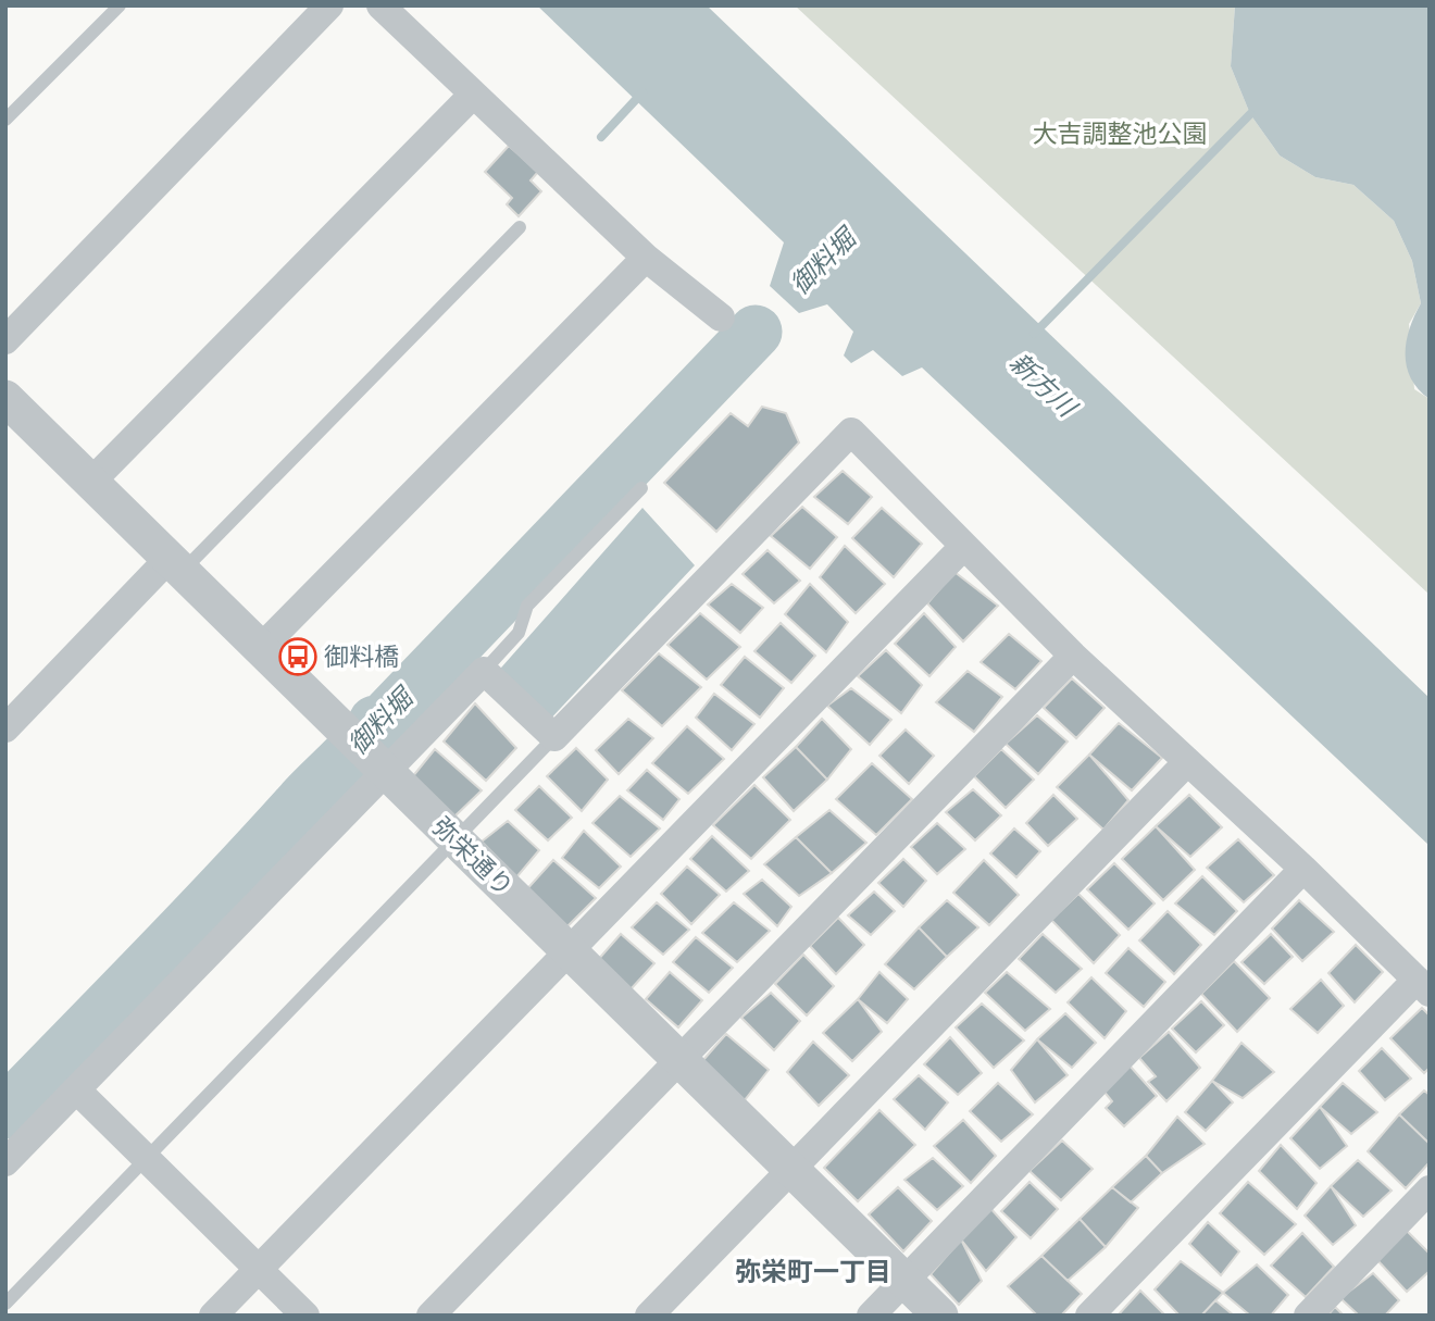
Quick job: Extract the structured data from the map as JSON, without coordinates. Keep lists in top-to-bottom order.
{
  "streets": {
    "street": ["弥栄通り"]
  },
  "districts": ["弥栄町一丁目"],
  "water": ["御料堀", "新方川"],
  "parks": ["大吉調整池公園"],
  "places": {
    "bus stop": ["御料橋"]
  }
}
